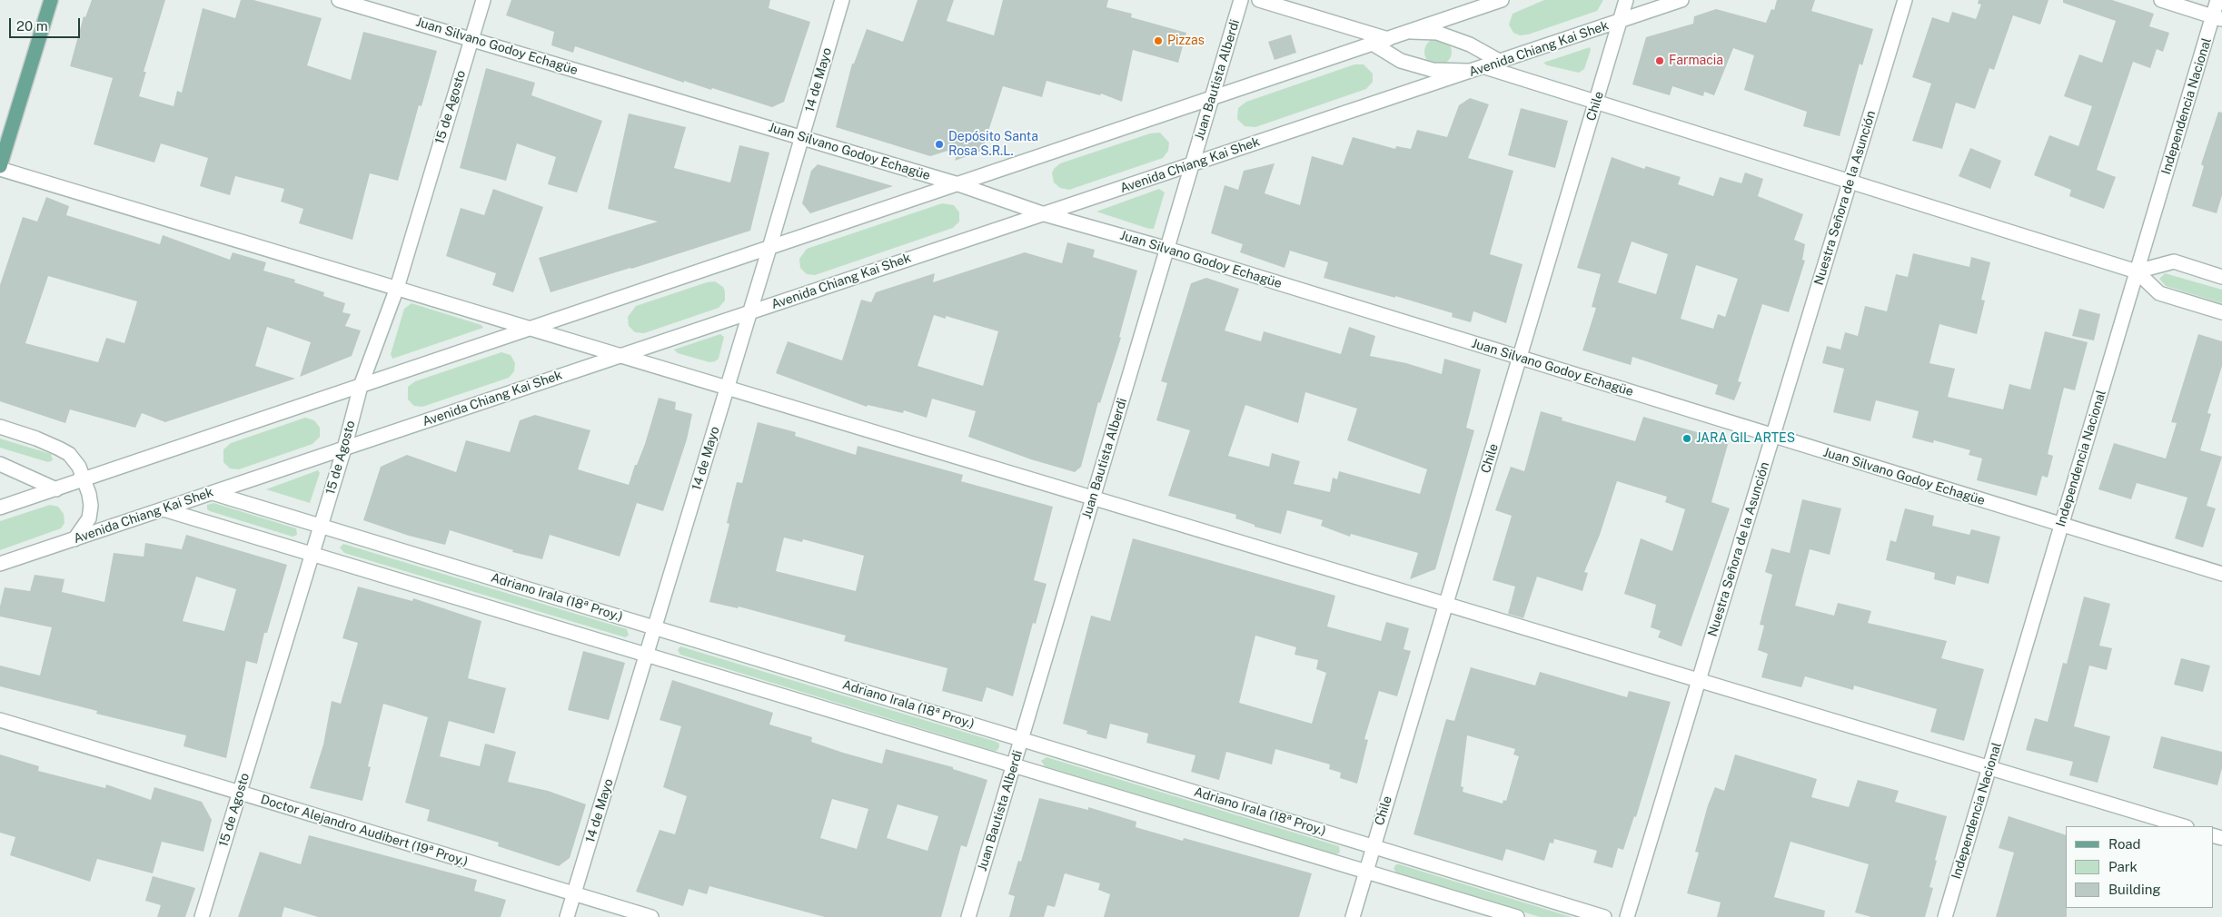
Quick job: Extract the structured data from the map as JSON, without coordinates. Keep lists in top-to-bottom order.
{
  "streets": {
    "street": [
      "Juan Silvano Godoy Echagüe",
      "Avenida Chiang Kai Shek",
      "14 de Mayo",
      "Juan Bautista Alberdi",
      "Chile",
      "Independencia Nacional",
      "15 de Agosto",
      "Nuestra Señora de la Asunción",
      "Adriano Irala (18ª Proy.)",
      "Doctor Alejandro Audibert (19ª Proy.)"
    ]
  },
  "crossings": [
    ["Juan Silvano Godoy Echagüe", "Avenida Chiang Kai Shek"],
    ["Juan Silvano Godoy Echagüe", "14 de Mayo"],
    ["Juan Silvano Godoy Echagüe", "Juan Bautista Alberdi"],
    ["Juan Silvano Godoy Echagüe", "Chile"],
    ["Juan Silvano Godoy Echagüe", "Independencia Nacional"],
    ["Juan Silvano Godoy Echagüe", "15 de Agosto"],
    ["Juan Silvano Godoy Echagüe", "Nuestra Señora de la Asunción"],
    ["Avenida Chiang Kai Shek", "14 de Mayo"],
    ["Avenida Chiang Kai Shek", "Juan Bautista Alberdi"],
    ["Avenida Chiang Kai Shek", "Chile"],
    ["Avenida Chiang Kai Shek", "15 de Agosto"],
    ["Avenida Chiang Kai Shek", "Adriano Irala (18ª Proy.)"],
    ["14 de Mayo", "Adriano Irala (18ª Proy.)"],
    ["14 de Mayo", "Doctor Alejandro Audibert (19ª Proy.)"],
    ["Juan Bautista Alberdi", "Adriano Irala (18ª Proy.)"],
    ["Chile", "Adriano Irala (18ª Proy.)"],
    ["15 de Agosto", "Adriano Irala (18ª Proy.)"],
    ["15 de Agosto", "Doctor Alejandro Audibert (19ª Proy.)"]
  ],
  "places": [
    "Pizzas",
    "Farmacia",
    "Depósito Santa Rosa S.R.L.",
    "JARA GIL ARTES"
  ],
  "legend": ["Road", "Park", "Building"],
  "scale_bar": "20 m"
}
